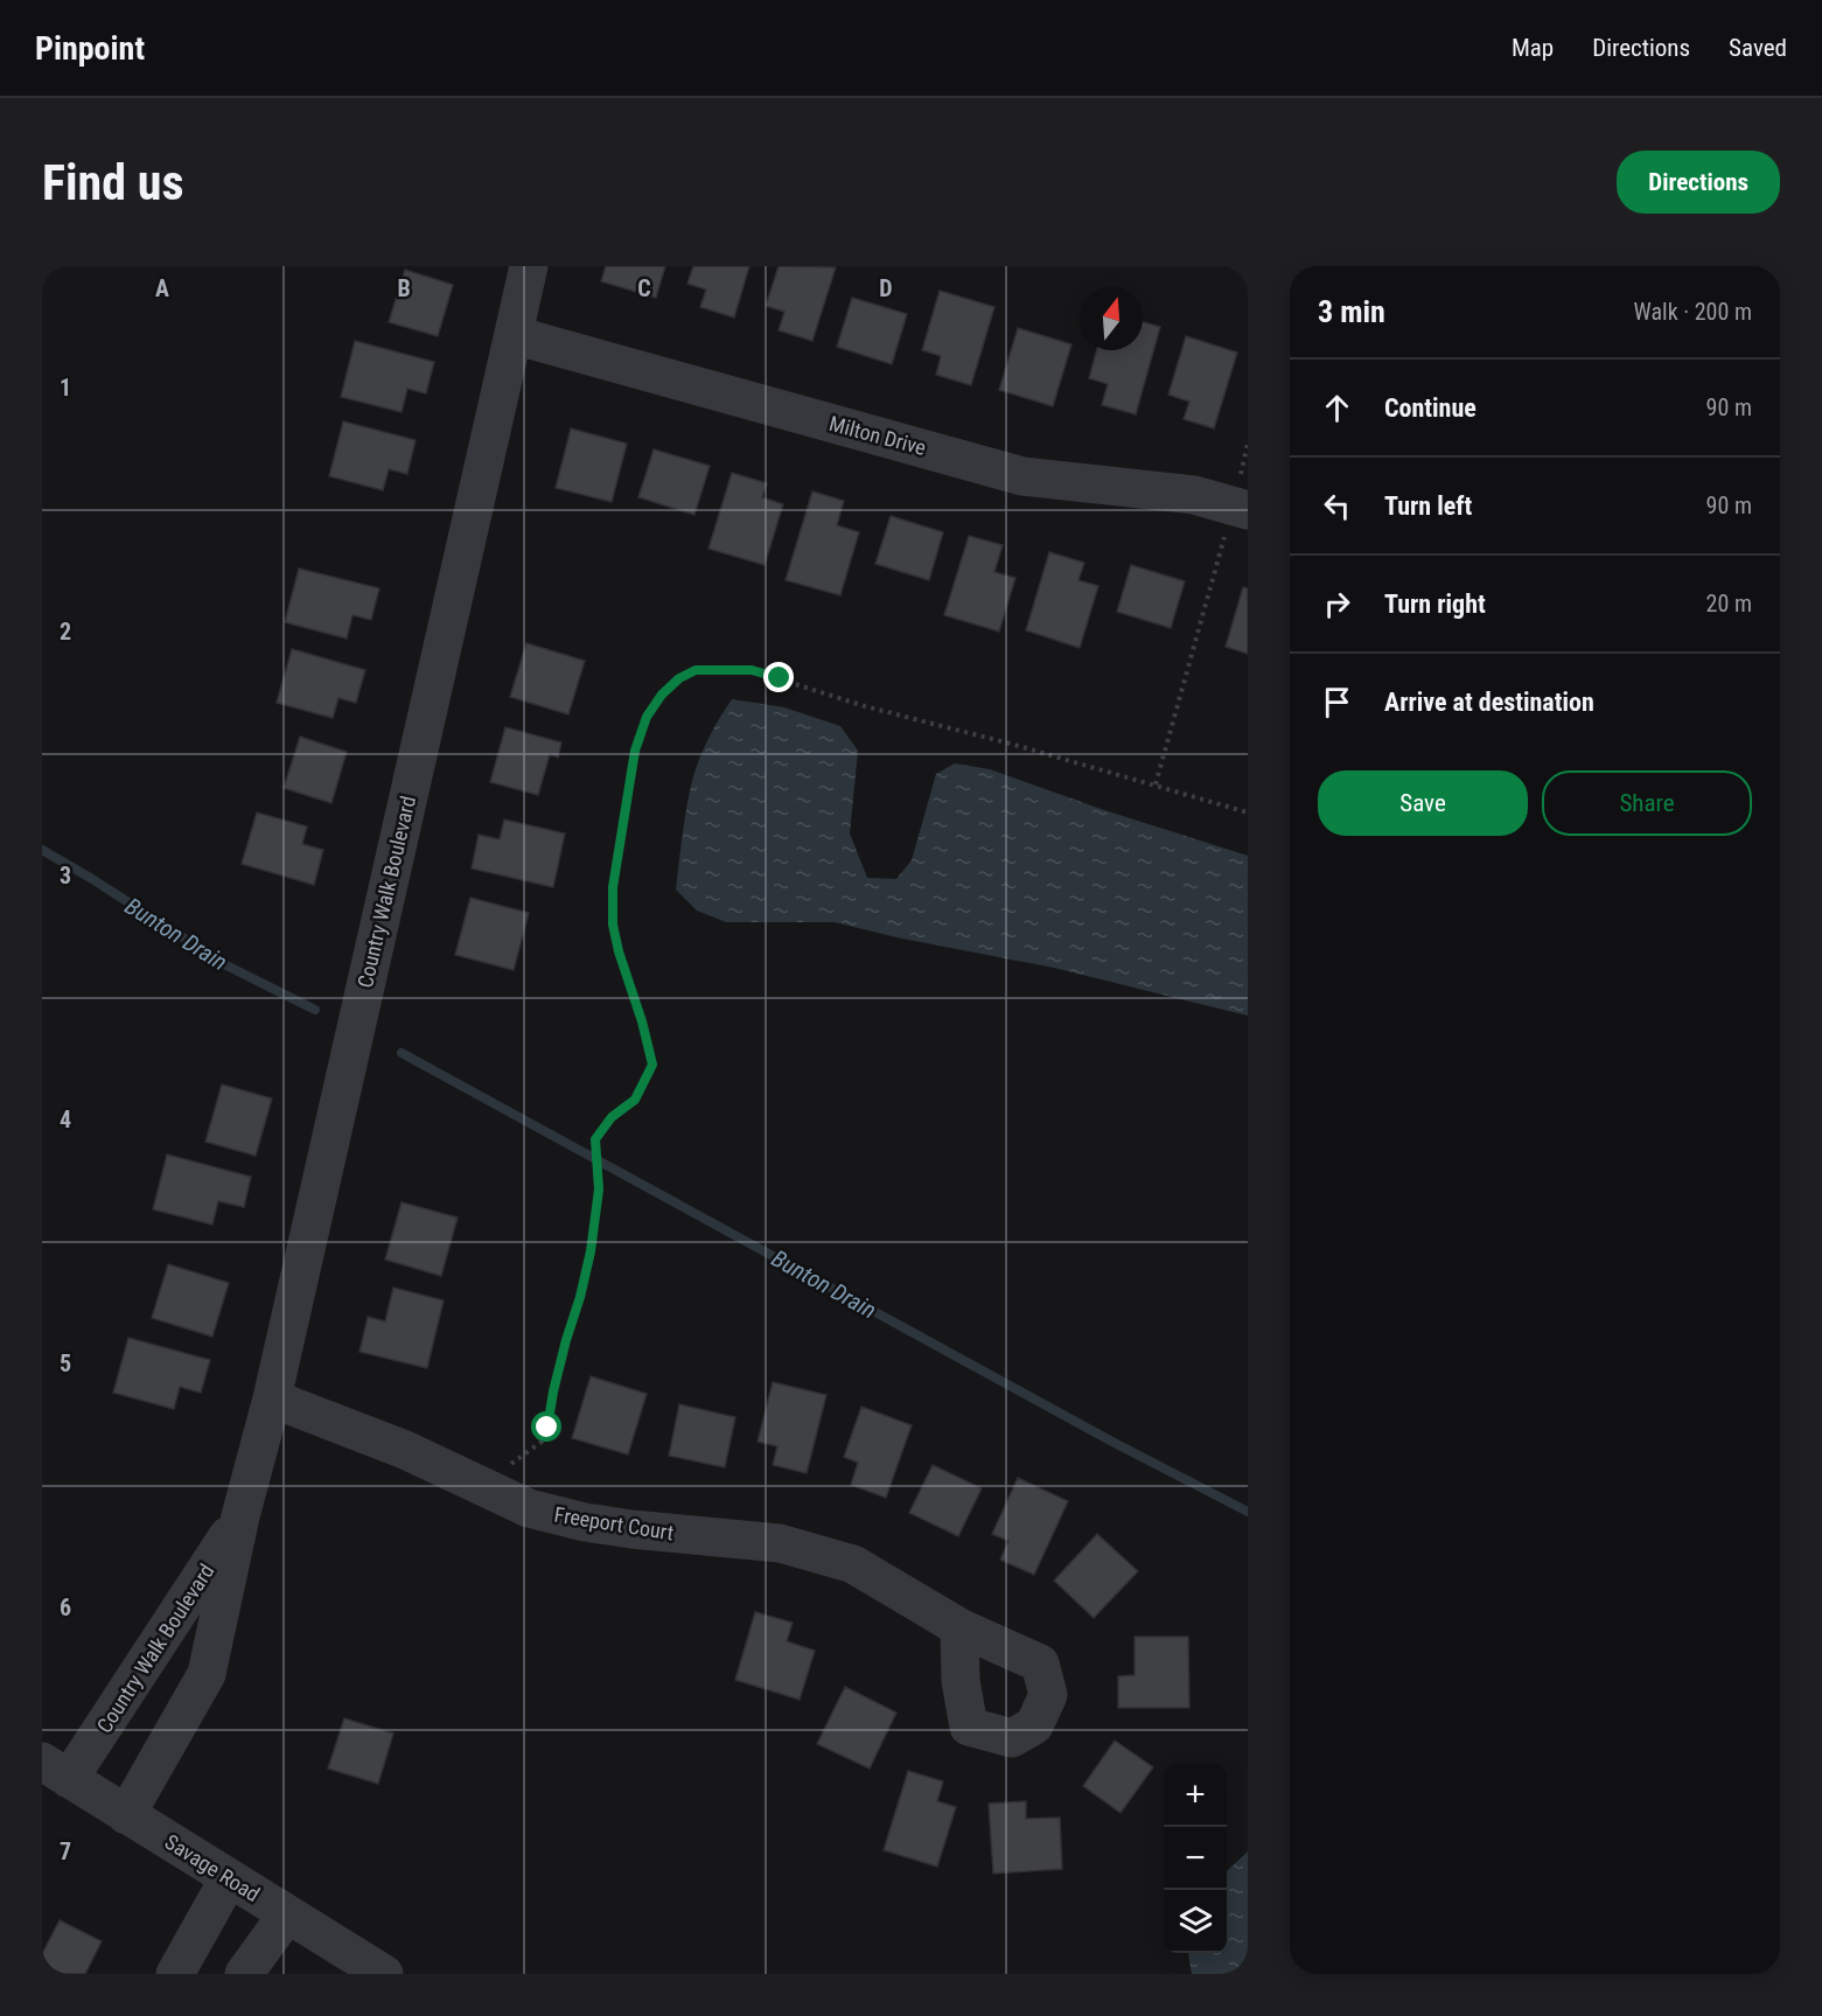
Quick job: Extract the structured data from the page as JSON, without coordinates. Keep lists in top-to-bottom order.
{
  "streets": {
    "street": [
      "Milton Drive",
      "Country Walk Boulevard",
      "Freeport Court",
      "Savage Road"
    ]
  },
  "crossings": [
    ["Milton Drive", "Country Walk Boulevard"],
    ["Country Walk Boulevard", "Freeport Court"],
    ["Country Walk Boulevard", "Savage Road"]
  ],
  "water": ["Bunton Drain"],
  "north": "top",
  "page": {
    "header": "Pinpoint",
    "nav": ["Map", "Directions", "Saved"],
    "buttons": [
      "Directions",
      ["Save", "Share"]
    ],
    "title": "Find us",
    "heading": ["3 min", "Walk · 200 m"],
    "list": [
      ["Continue", "90 m"],
      ["Turn left", "90 m"],
      ["Turn right", "20 m"],
      "Arrive at destination"
    ],
    "map_buttons": ["+", "−"]
  },
  "grid": {
    "columns": [
      "A",
      "B",
      "C",
      "D"
    ],
    "rows": [
      "1",
      "2",
      "3",
      "4",
      "5",
      "6",
      "7"
    ]
  }
}
